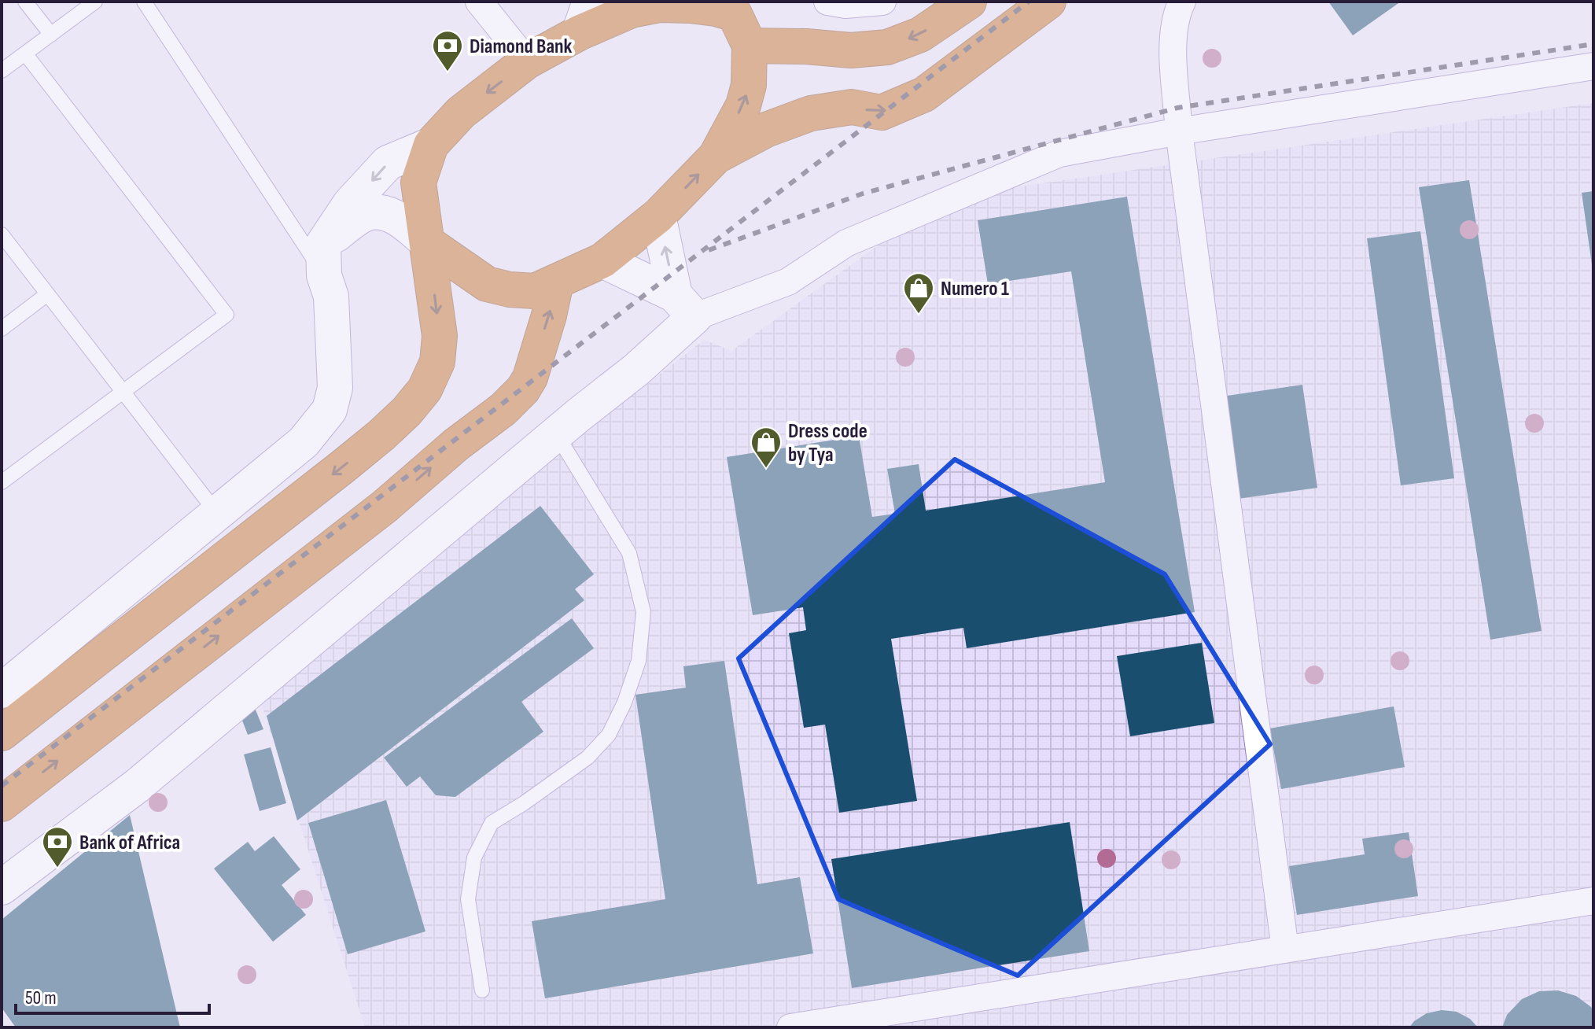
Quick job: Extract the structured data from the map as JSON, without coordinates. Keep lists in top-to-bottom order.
{
  "places": {
    "bank": ["Diamond Bank", "Bank of Africa"],
    "shop": ["Numero 1", "Dress code by Tya"]
  },
  "scale_bar": "50 m"
}
